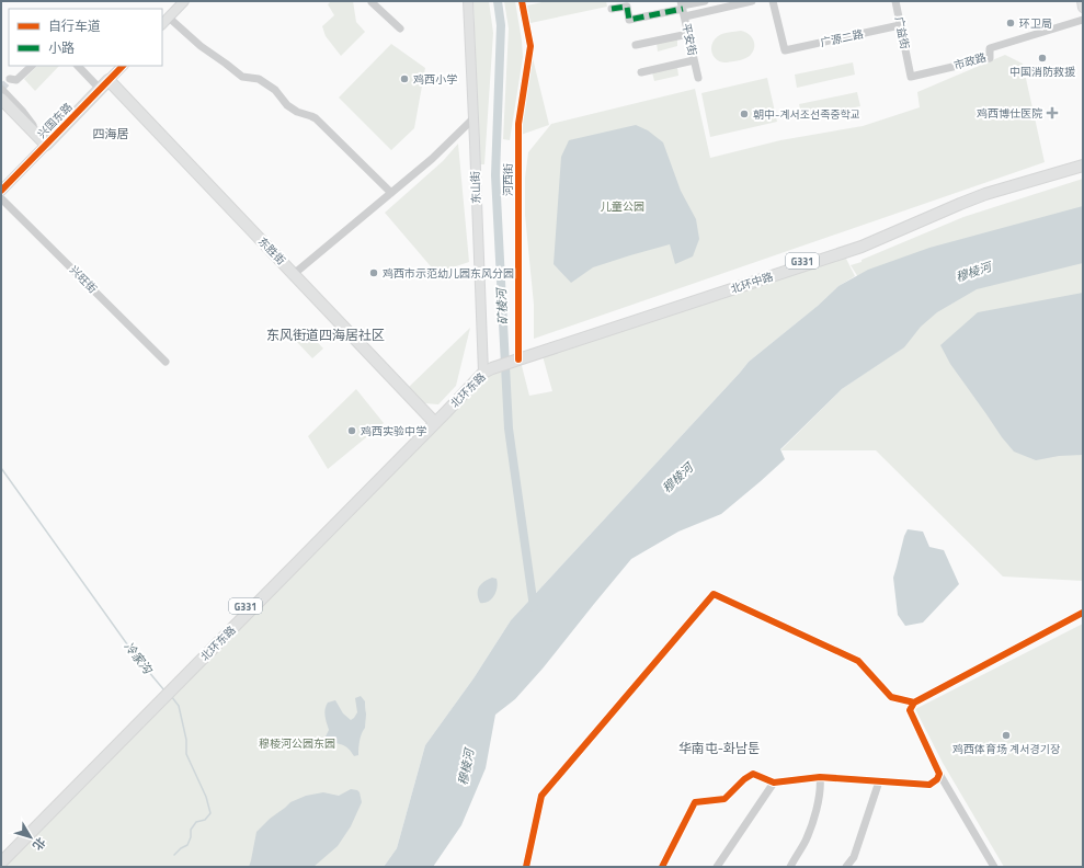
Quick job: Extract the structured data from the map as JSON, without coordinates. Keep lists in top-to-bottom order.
{
  "streets": {
    "highway": [
      "兴国东路",
      "东胜街",
      "G331",
      "北环中路",
      "北环东路"
    ],
    "main road": ["东山街"],
    "street": [
      "广益街",
      "广源二路",
      "平安街",
      "市政路",
      "河西街",
      "兴旺街"
    ]
  },
  "crossings": [
    ["广益街", "广源二路"],
    ["广益街", "市政路"],
    ["兴国东路", "东胜街"],
    ["河西街", "北环中路"],
    ["东山街", "北环中路"],
    ["东山街", "北环东路"],
    ["东胜街", "北环东路"],
    ["北环中路", "北环东路"]
  ],
  "districts": ["四海居", "东风街道四海居社区", "华南屯-화남툰"],
  "water": ["穆棱河", "矿棱河", "冷家沟"],
  "parks": ["儿童公园", "穆棱河公园东园"],
  "places": {
    "other": [
      "环卫局",
      "中国消防救援",
      "鸡西小学",
      "朝中-계서조선족중학교",
      "鸡西市示范幼儿园东风分园",
      "鸡西实验中学",
      "鸡西体育场 계서경기장"
    ],
    "health": ["鸡西博仕医院"]
  },
  "legend": ["自行车道", "小路"],
  "north": "bottom right"
}
